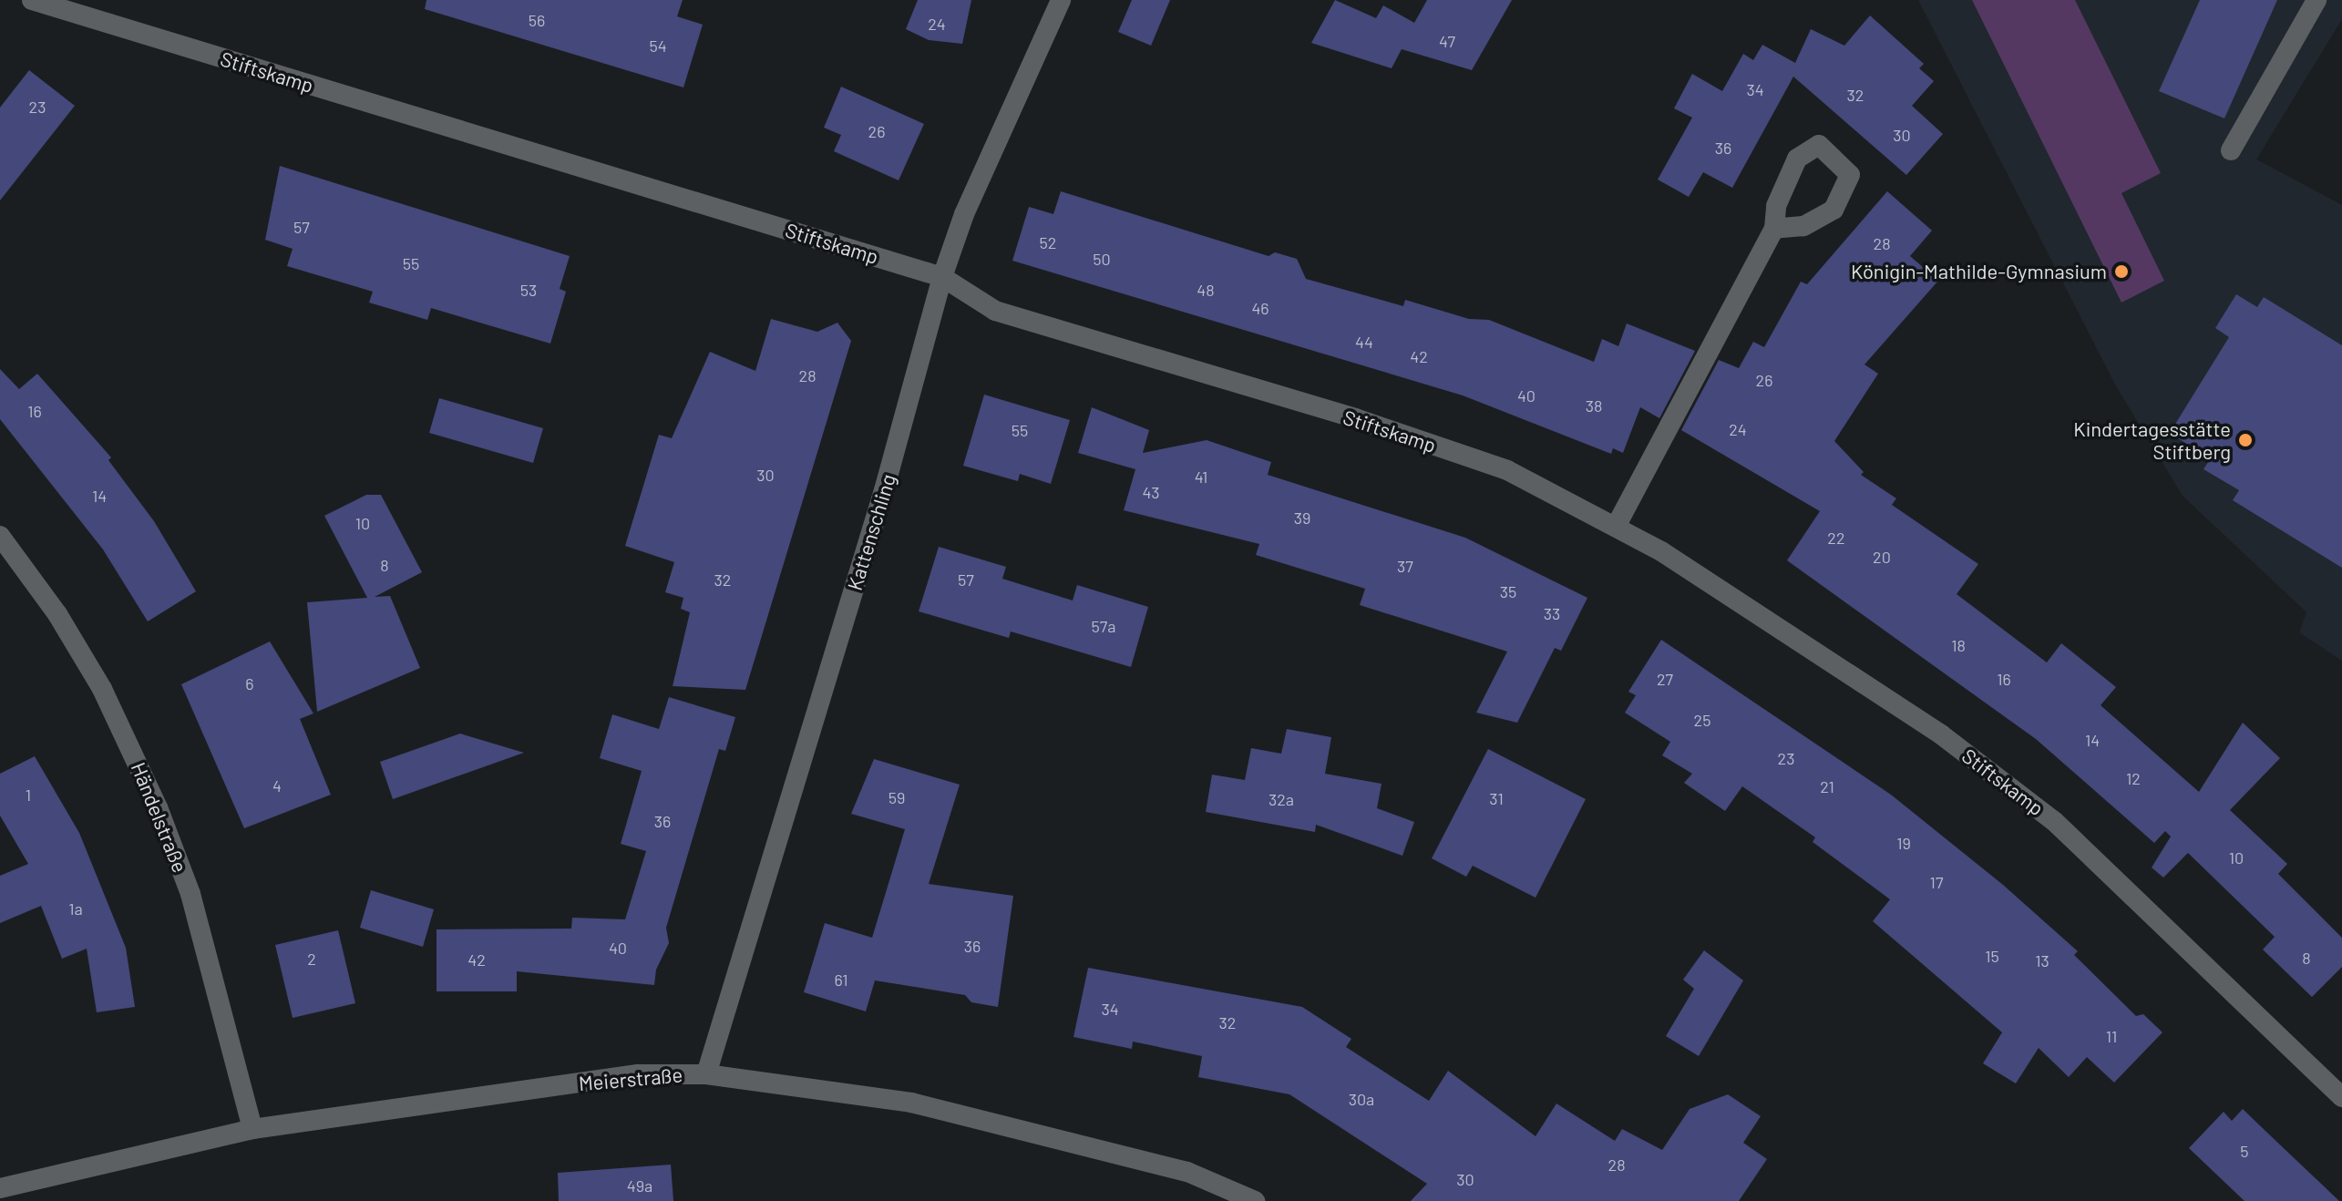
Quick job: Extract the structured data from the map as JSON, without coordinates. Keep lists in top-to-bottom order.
{
  "streets": {
    "street": [
      "Stiftskamp",
      "Kattenschling",
      "Händelstraße",
      "Meierstraße"
    ]
  },
  "crossings": [
    ["Stiftskamp", "Kattenschling"],
    ["Kattenschling", "Meierstraße"],
    ["Händelstraße", "Meierstraße"]
  ],
  "places": ["Königin-Mathilde-Gymnasium", "Kindertagesstätte Stiftberg"],
  "house_numbers": [
    "56",
    "24",
    "47",
    "54",
    "34",
    "32",
    "23",
    "26",
    "30",
    "36",
    "57",
    "52",
    "28",
    "50",
    "55",
    "53",
    "48",
    "46",
    "44",
    "42",
    "28",
    "26",
    "40",
    "38",
    "16",
    "24",
    "55",
    "30",
    "41",
    "43",
    "14",
    "39",
    "10",
    "22",
    "20",
    "8",
    "37",
    "32",
    "57",
    "35",
    "33",
    "57a",
    "18",
    "27",
    "16",
    "6",
    "25",
    "14",
    "23",
    "12",
    "4",
    "21",
    "1",
    "59",
    "31",
    "32a",
    "36",
    "19",
    "10",
    "17",
    "1a",
    "36",
    "40",
    "15",
    "8",
    "2",
    "42",
    "13",
    "61",
    "34",
    "32",
    "11",
    "30a",
    "5",
    "28",
    "30",
    "49a"
  ]
}
